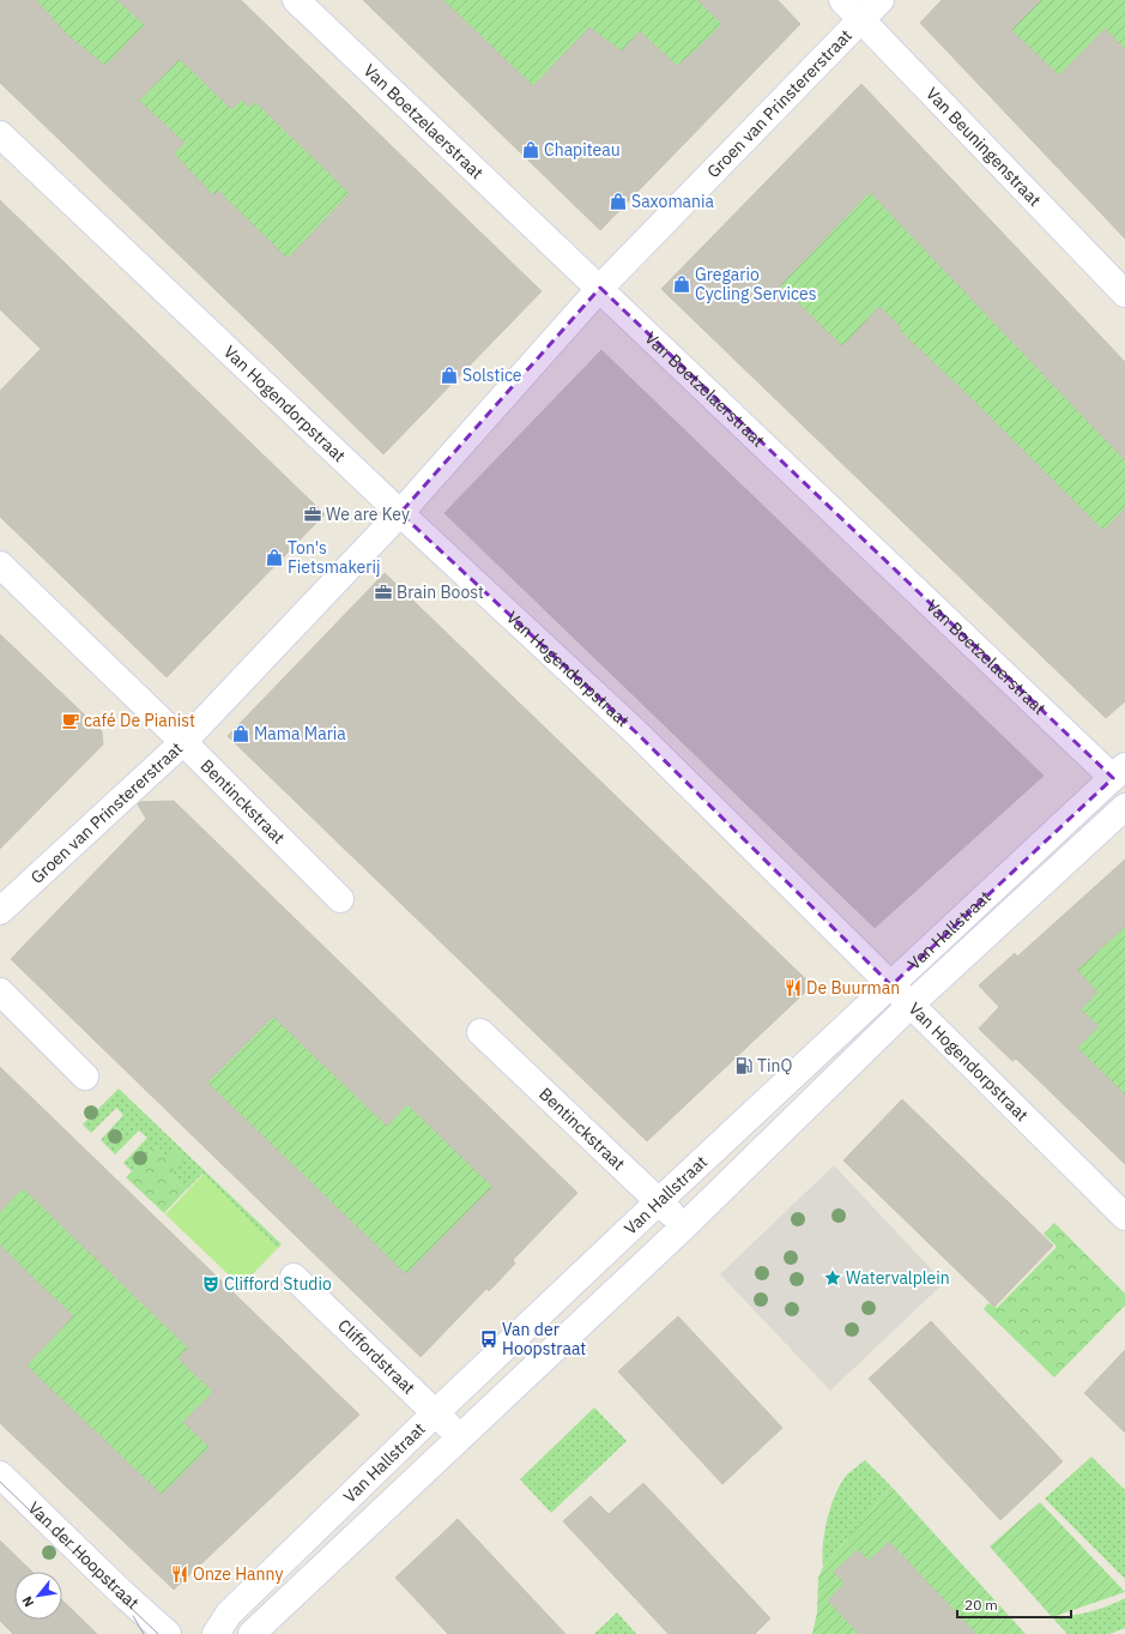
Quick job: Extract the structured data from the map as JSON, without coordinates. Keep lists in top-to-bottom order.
{
  "streets": {
    "street": [
      "Groen van Prinstererstraat",
      "Van Boetzelaerstraat",
      "Van Beuningenstraat",
      "Van Hogendorpstraat",
      "Bentinckstraat",
      "Van Hallstraat",
      "Cliffordstraat",
      "Van der Hoopstraat"
    ]
  },
  "crossings": [
    ["Groen van Prinstererstraat", "Van Boetzelaerstraat"],
    ["Groen van Prinstererstraat", "Van Beuningenstraat"],
    ["Groen van Prinstererstraat", "Van Hogendorpstraat"],
    ["Groen van Prinstererstraat", "Bentinckstraat"],
    ["Van Boetzelaerstraat", "Van Hallstraat"],
    ["Van Hogendorpstraat", "Van Hallstraat"],
    ["Bentinckstraat", "Van Hallstraat"],
    ["Van Hallstraat", "Cliffordstraat"]
  ],
  "places": {
    "shop": [
      "Chapiteau",
      "Saxomania",
      "Gregario Cycling Services",
      "Solstice",
      "Ton's Fietsmakerij",
      "Mama Maria"
    ],
    "office": ["We are Key", "Brain Boost"],
    "cafe": ["café De Pianist"],
    "restaurant": ["De Buurman", "Onze Hanny"],
    "fuel station": ["TinQ"],
    "place": ["Watervalplein"],
    "theatre": ["Clifford Studio"],
    "bus stop": ["Van der Hoopstraat"]
  },
  "scale_bar": "20 m",
  "north": "bottom left"
}
